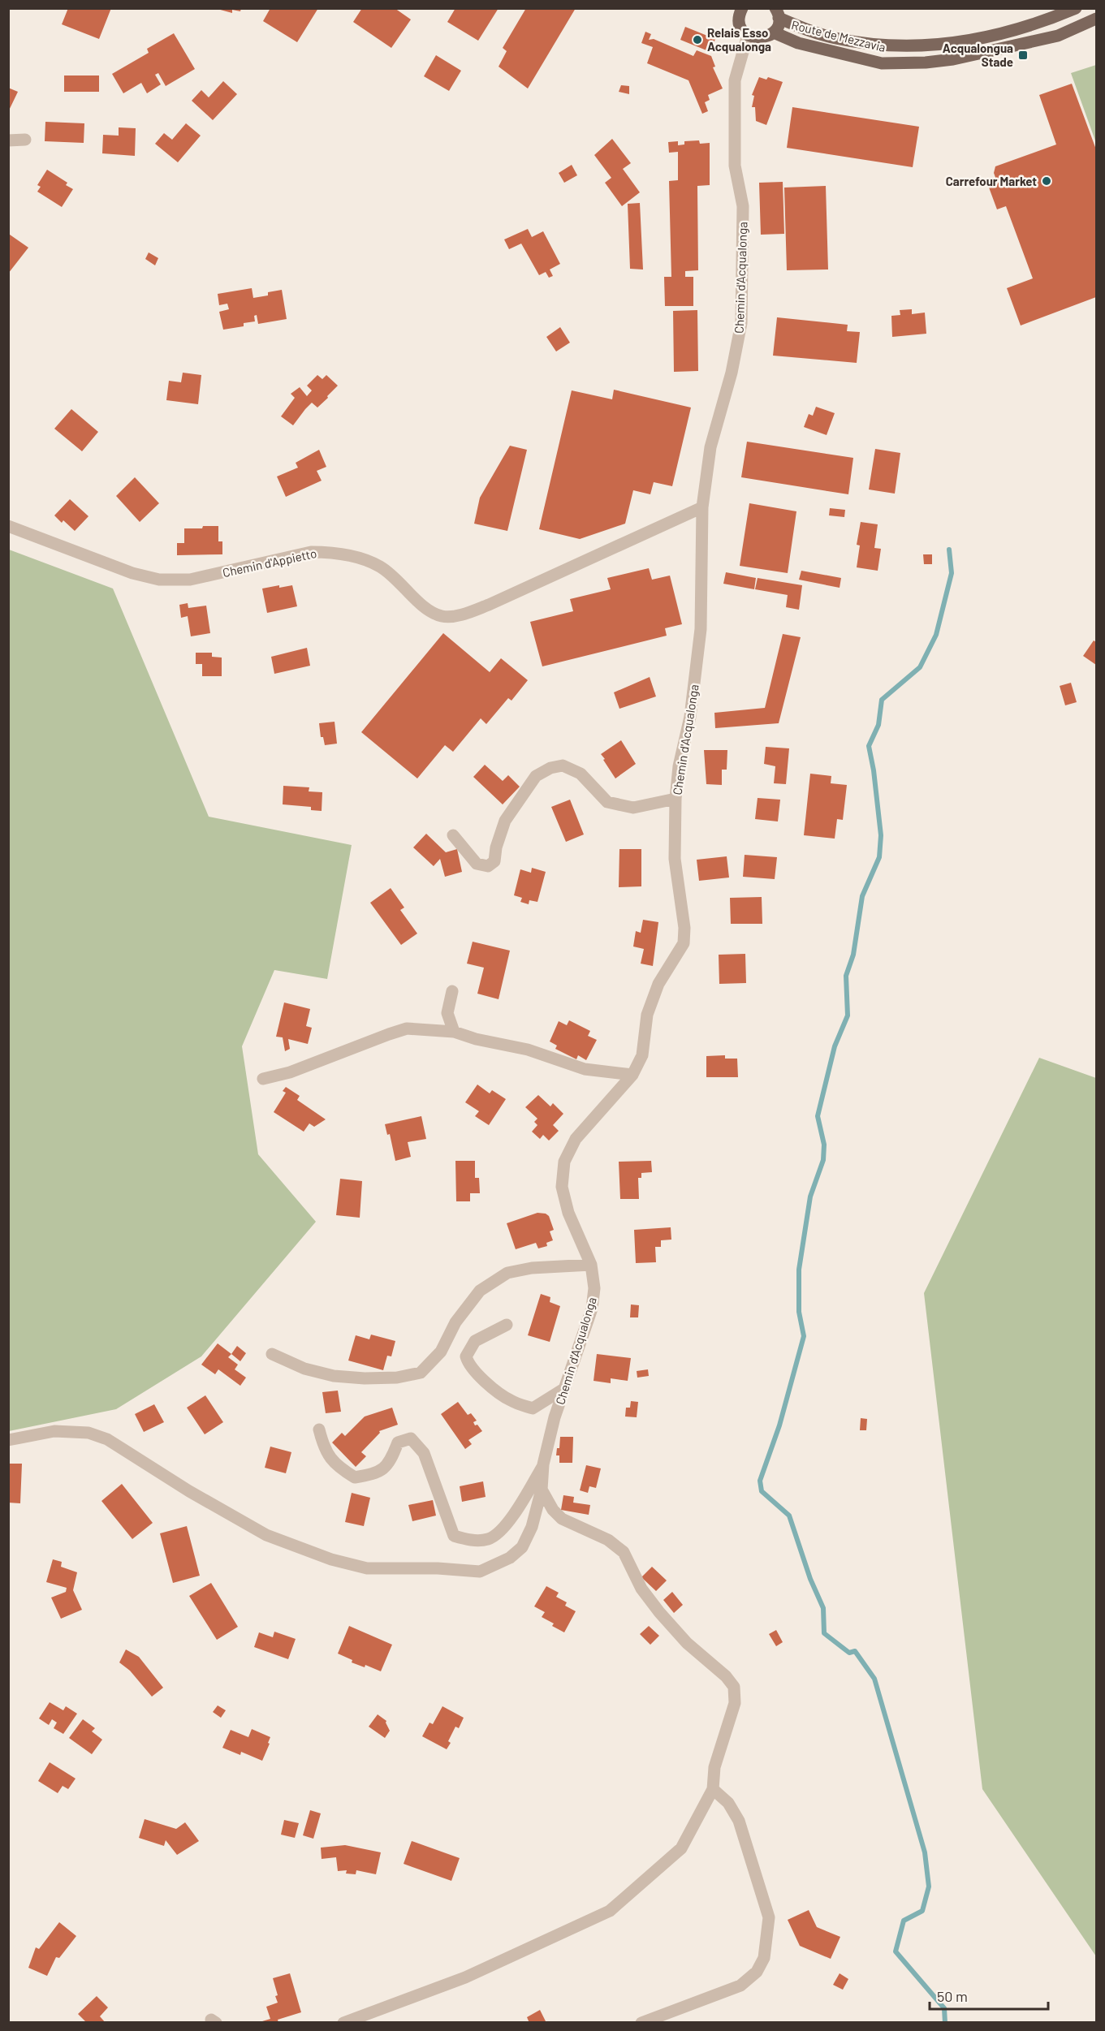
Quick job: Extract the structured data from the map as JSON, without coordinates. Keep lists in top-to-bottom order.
{
  "streets": {
    "main road": ["Route de Mezzavia"],
    "street": ["Chemin d'Acqualonga", "Chemin d'Appietto"]
  },
  "crossings": [
    ["Chemin d'Acqualonga", "Chemin d'Appietto"]
  ],
  "places": {
    "other": ["Relais Esso Acqualonga", "Carrefour Market"],
    "transit": ["Acqualongua Stade"]
  },
  "scale_bar": "50 m"
}
